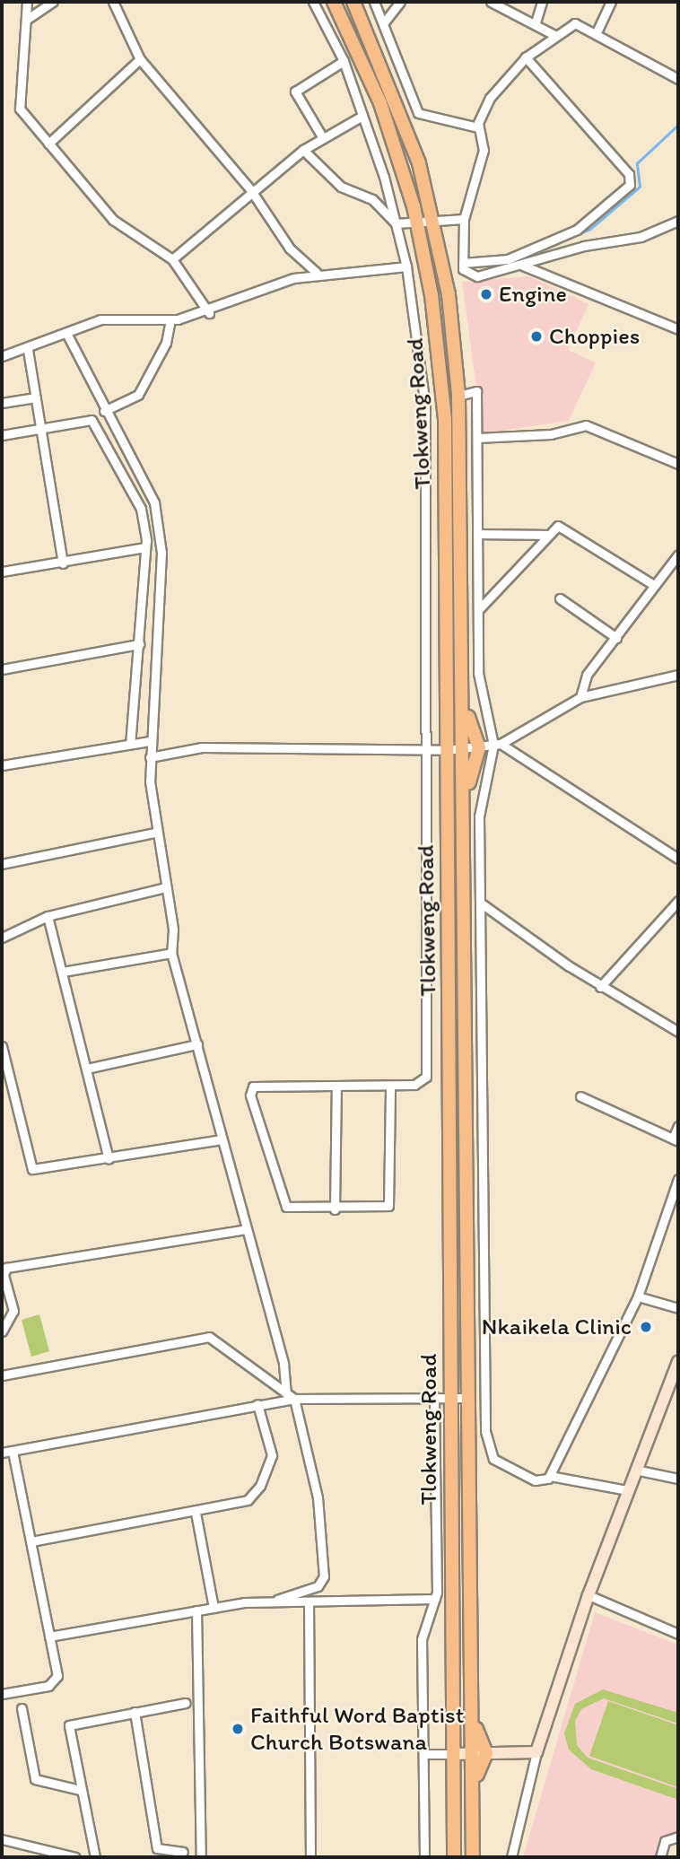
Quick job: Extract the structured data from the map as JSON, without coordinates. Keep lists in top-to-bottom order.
{
  "streets": {
    "main road": ["Tlokweng Road"]
  },
  "places": [
    "Engine",
    "Choppies",
    "Nkaikela Clinic",
    "Faithful Word Baptist Church Botswana"
  ]
}
